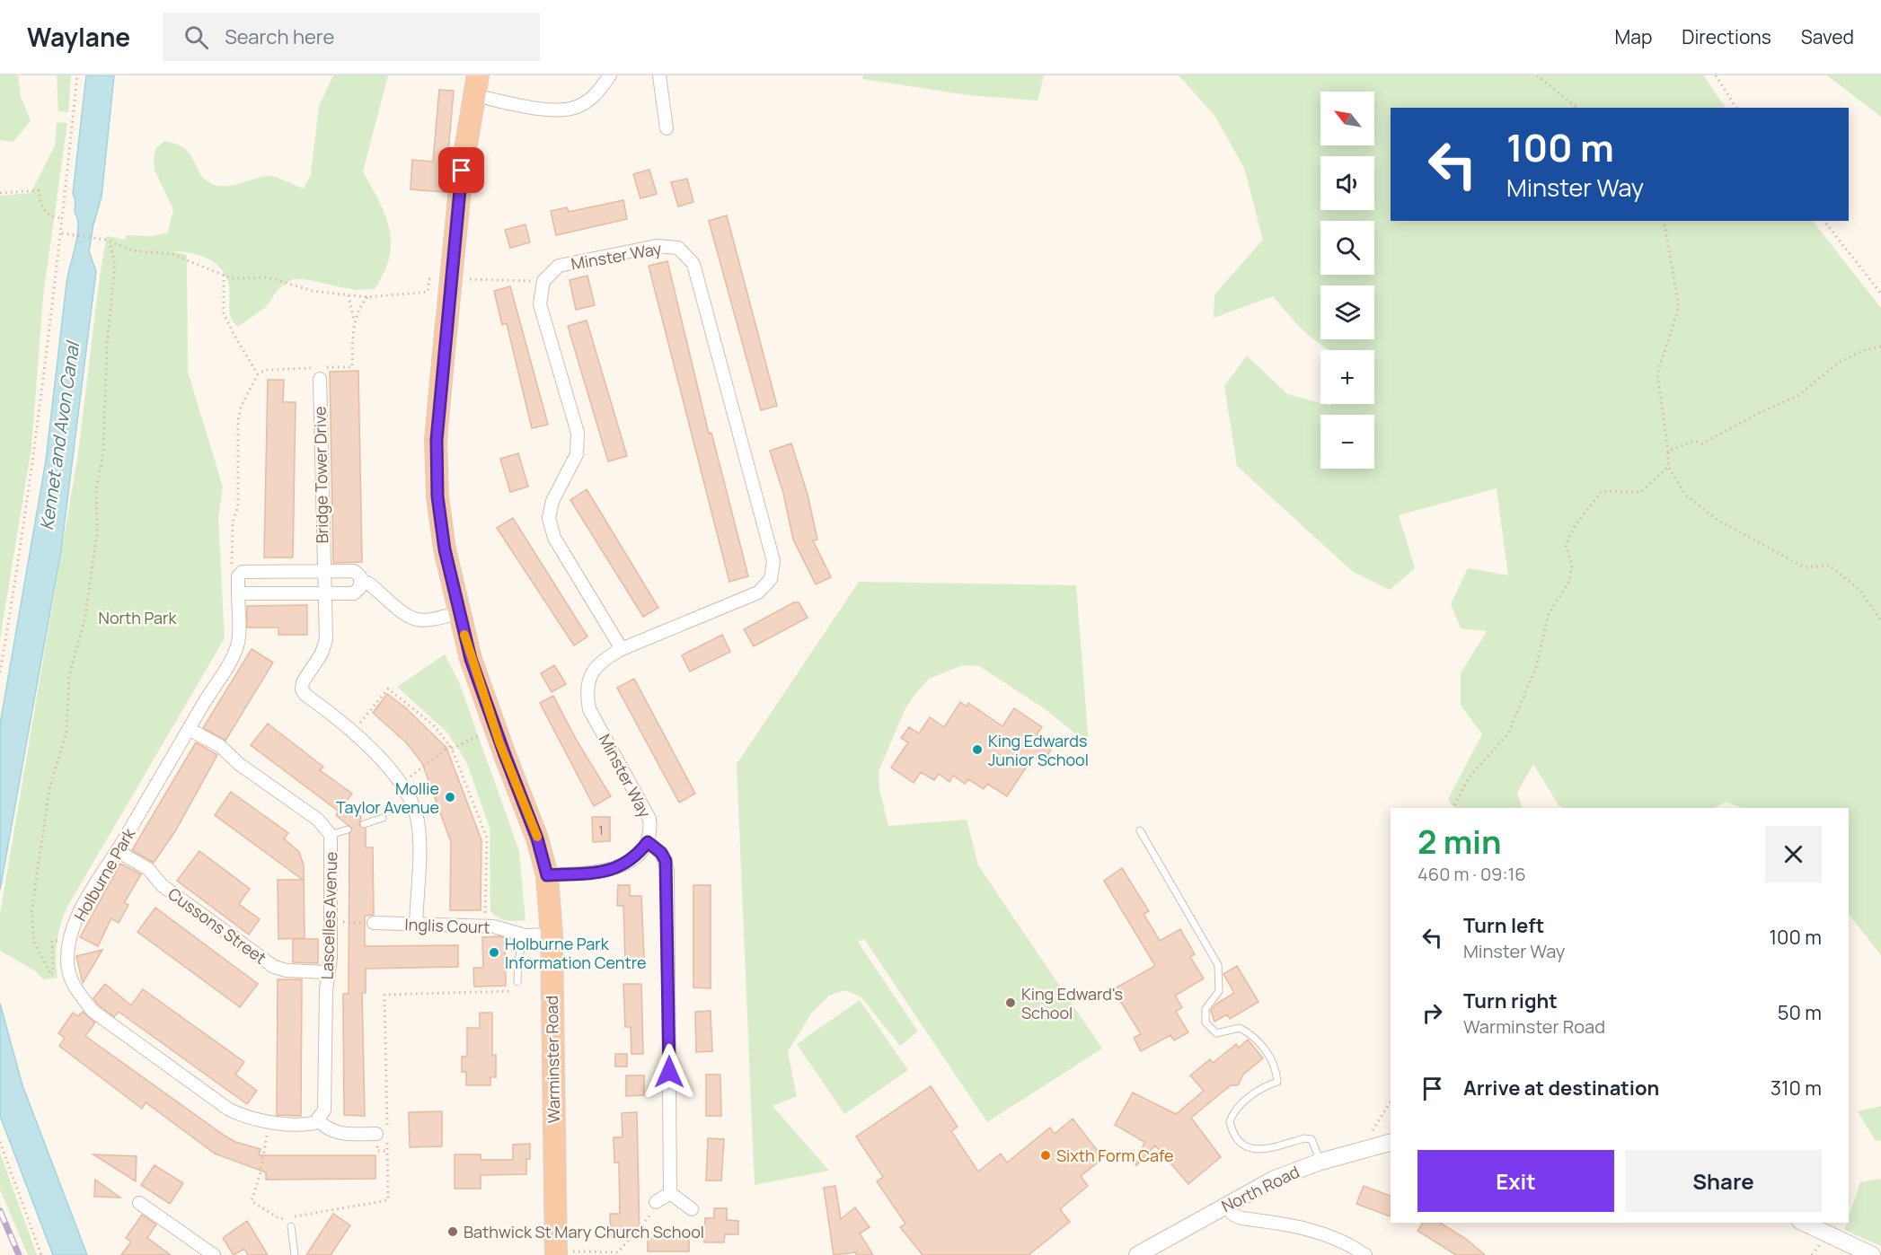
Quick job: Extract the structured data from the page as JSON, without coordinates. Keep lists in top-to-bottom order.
{
  "streets": {
    "highway": ["Warminster Road"],
    "street": [
      "Minster Way",
      "Bridge Tower Drive",
      "Holburne Park",
      "Lascelles Avenue",
      "Cussons Street",
      "Inglis Court",
      "North Road"
    ]
  },
  "crossings": [
    ["Minster Way", "Warminster Road"],
    ["Bridge Tower Drive", "Holburne Park"],
    ["Holburne Park", "Lascelles Avenue"],
    ["Holburne Park", "Cussons Street"],
    ["Lascelles Avenue", "Cussons Street"],
    ["Inglis Court", "Warminster Road"]
  ],
  "water": ["Kennet and Avon Canal"],
  "parks": ["North Park"],
  "places": [
    "King Edwards Junior School",
    "Mollie Taylor Avenue",
    "Holburne Park Information Centre",
    "King Edward's School",
    "Sixth Form Cafe",
    "Bathwick St Mary Church School"
  ],
  "house_numbers": ["1"],
  "north": "top left",
  "page": {
    "header": "Waylane",
    "search": "Search here",
    "nav": ["Map", "Directions", "Saved"],
    "map_buttons": ["+", "−"],
    "turn": ["100 m", "Minster Way"],
    "heading": ["2 min", "460 m · 09:16"],
    "list": [
      {
        "name": "Turn left",
        "note": "Minster Way",
        "value": "100 m"
      },
      {
        "name": "Turn right",
        "note": "Warminster Road",
        "value": "50 m"
      },
      {
        "name": "Arrive at destination",
        "value": "310 m"
      }
    ],
    "buttons": ["Exit", "Share"]
  }
}
